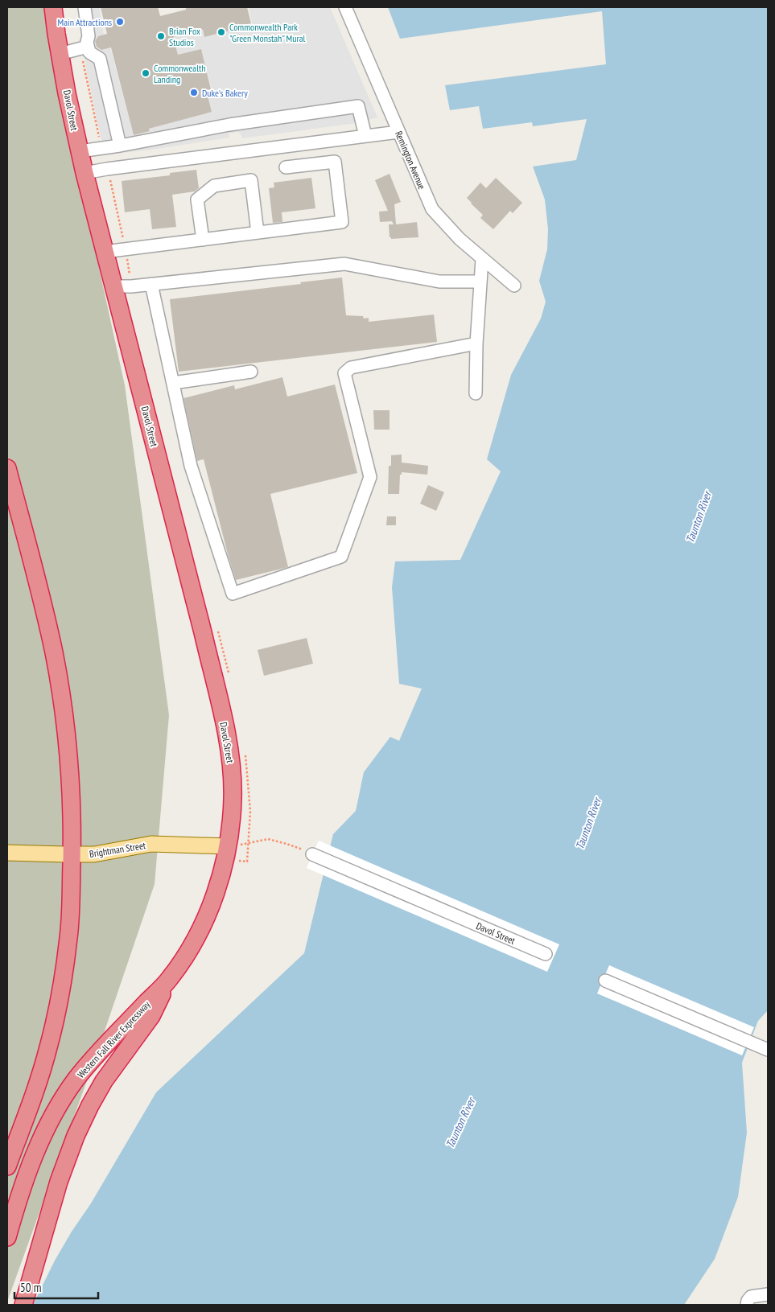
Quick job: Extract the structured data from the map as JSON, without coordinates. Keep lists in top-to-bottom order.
{
  "streets": {
    "highway": ["Davol Street", "Western Fall River Expressway"],
    "main road": ["Brightman Street"],
    "street": ["Remington Avenue"]
  },
  "crossings": [
    ["Davol Street", "Brightman Street"],
    ["Davol Street", "Western Fall River Expressway"],
    ["Brightman Street", "Western Fall River Expressway"]
  ],
  "water": ["Taunton River"],
  "places": [
    "Main Attractions",
    "Commonwealth Park \"Green Monstah\" Mural",
    "Brian Fox Studios",
    "Commonwealth Landing",
    "Duke's Bakery"
  ],
  "scale_bar": "50 m"
}
